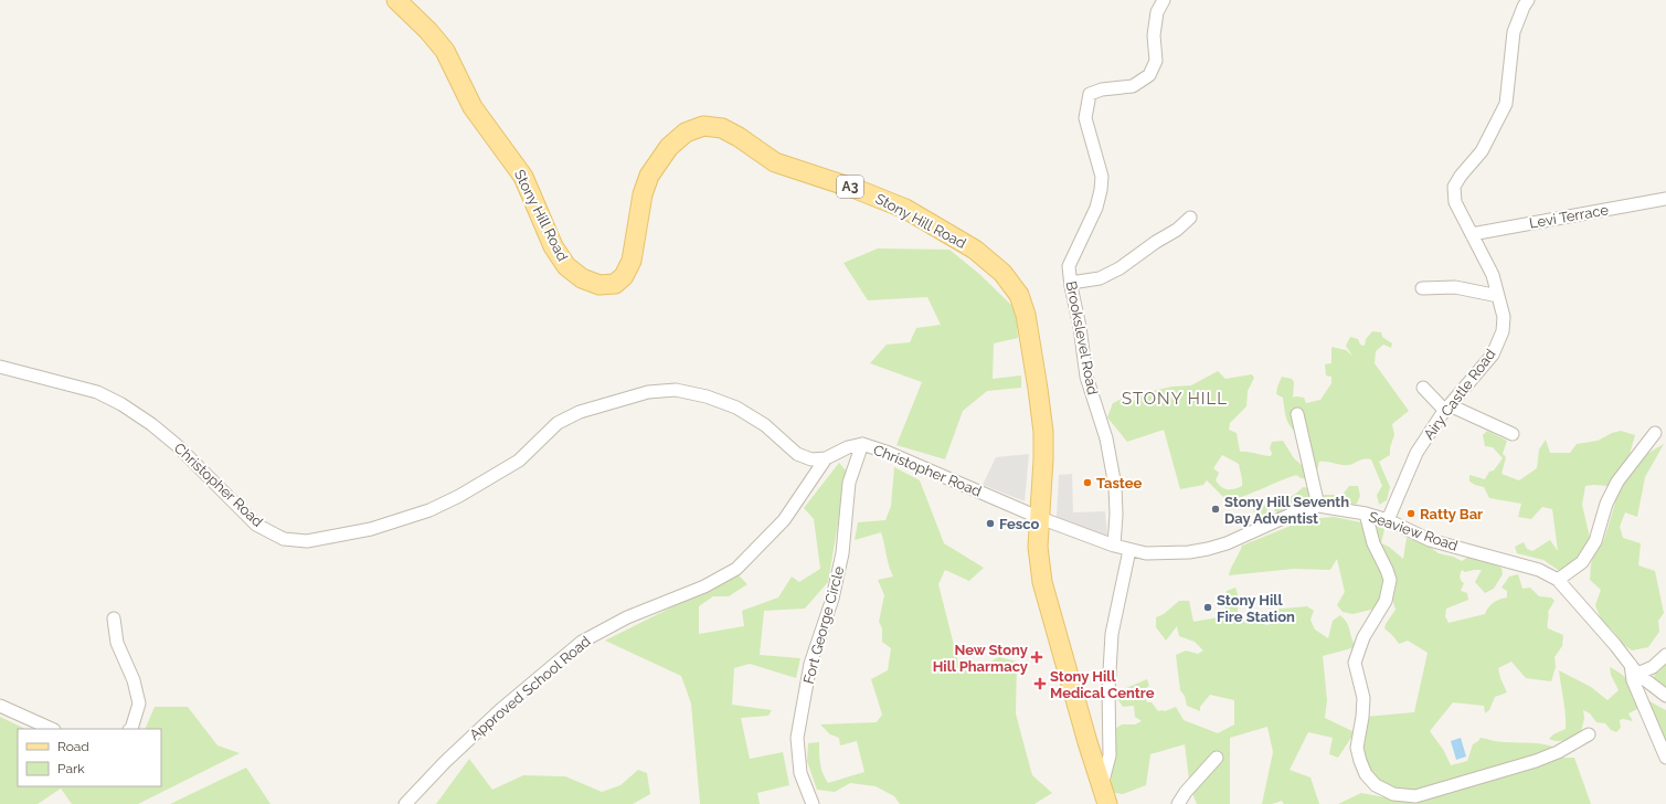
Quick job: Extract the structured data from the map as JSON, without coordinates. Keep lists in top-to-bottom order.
{
  "streets": {
    "main road": ["A3", "Stony Hill Road"],
    "street": [
      "Levi Terrace",
      "Brookslevel Road",
      "Airy Castle Road",
      "Christopher Road",
      "Seaview Road",
      "Fort George Circle",
      "Approved School Road"
    ]
  },
  "crossings": [
    ["Stony Hill Road", "Christopher Road"],
    ["Stony Hill Road", "Seaview Road"],
    ["Levi Terrace", "Airy Castle Road"],
    ["Brookslevel Road", "Seaview Road"],
    ["Airy Castle Road", "Seaview Road"],
    ["Christopher Road", "Seaview Road"],
    ["Christopher Road", "Fort George Circle"],
    ["Christopher Road", "Approved School Road"]
  ],
  "districts": ["STONY HILL"],
  "places": {
    "other": [
      "Tastee",
      "Stony Hill Seventh Day Adventist",
      "Ratty Bar",
      "Fesco",
      "Stony Hill Fire Station"
    ],
    "health": ["New Stony Hill Pharmacy", "Stony Hill Medical Centre"]
  },
  "legend": ["Road", "Park"]
}
